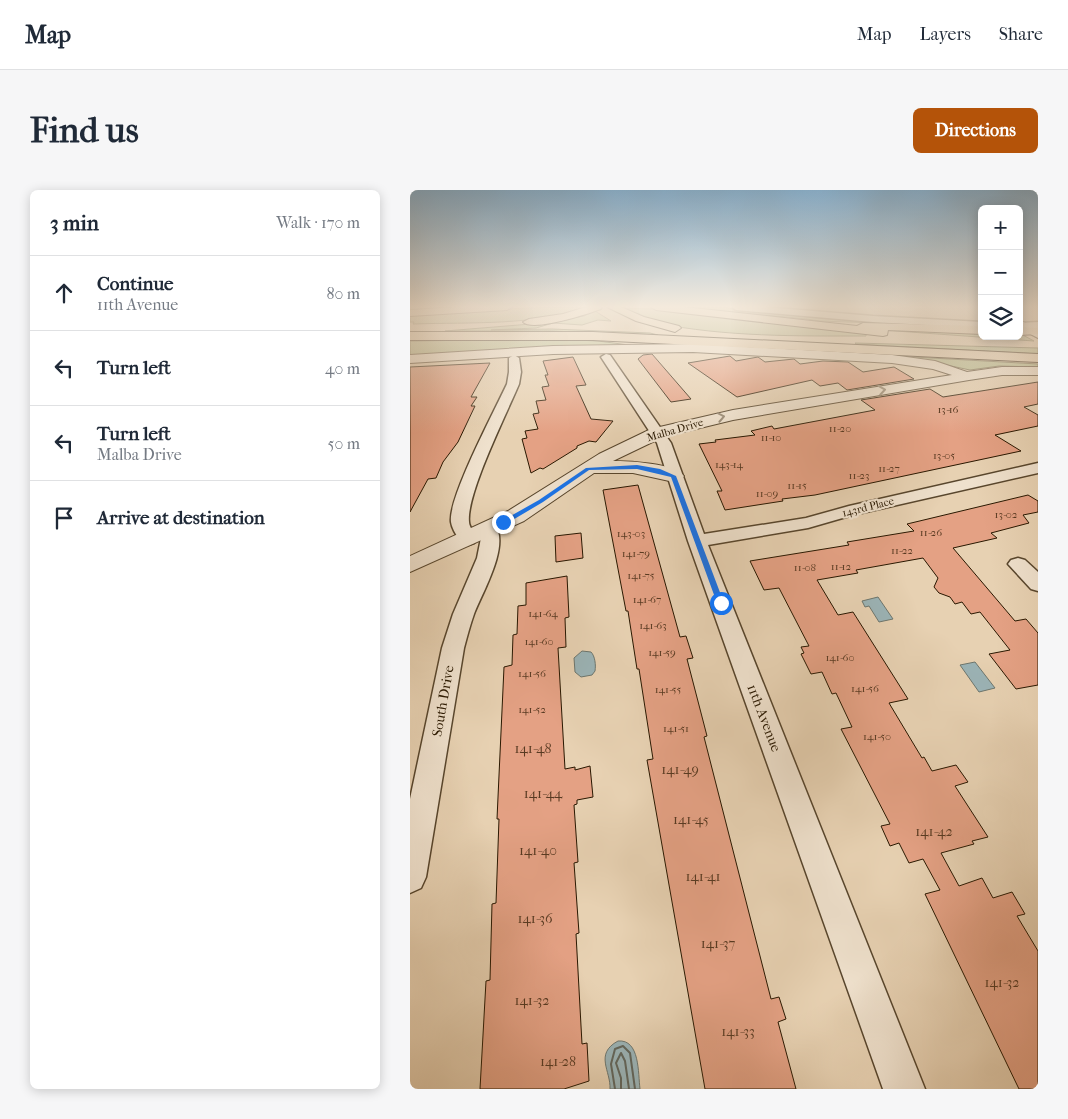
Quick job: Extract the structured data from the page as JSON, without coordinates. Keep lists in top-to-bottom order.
{
  "streets": {
    "street": [
      "Malba Drive",
      "143rd Place",
      "South Drive",
      "11th Avenue"
    ]
  },
  "crossings": [
    ["Malba Drive", "South Drive"],
    ["Malba Drive", "11th Avenue"],
    ["143rd Place", "11th Avenue"]
  ],
  "house_numbers": [
    "13-16",
    "11-20",
    "11-10",
    "13-05",
    "143-14",
    "11-27",
    "11-23",
    "11-15",
    "11-09",
    "13-02",
    "11-26",
    "143-03",
    "11-22",
    "141-79",
    "11-12",
    "11-08",
    "141-75",
    "141-67",
    "141-64",
    "141-63",
    "141-60",
    "141-59",
    "141-60",
    "141-56",
    "141-56",
    "141-55",
    "141-52",
    "141-51",
    "141-50",
    "141-48",
    "141-49",
    "141-44",
    "141-45",
    "141-42",
    "141-40",
    "141-41",
    "141-36",
    "141-37",
    "141-32",
    "141-32",
    "141-33",
    "141-28"
  ],
  "page": {
    "header": "Map",
    "nav": ["Map", "Layers", "Share"],
    "buttons": "Directions",
    "title": "Find us",
    "heading": ["3 min", "Walk · 170 m"],
    "map_buttons": ["+", "−"],
    "list": [
      ["Continue", "11th Avenue", "80 m"],
      ["Turn left", "40 m"],
      ["Turn left", "Malba Drive", "50 m"],
      "Arrive at destination"
    ]
  }
}
